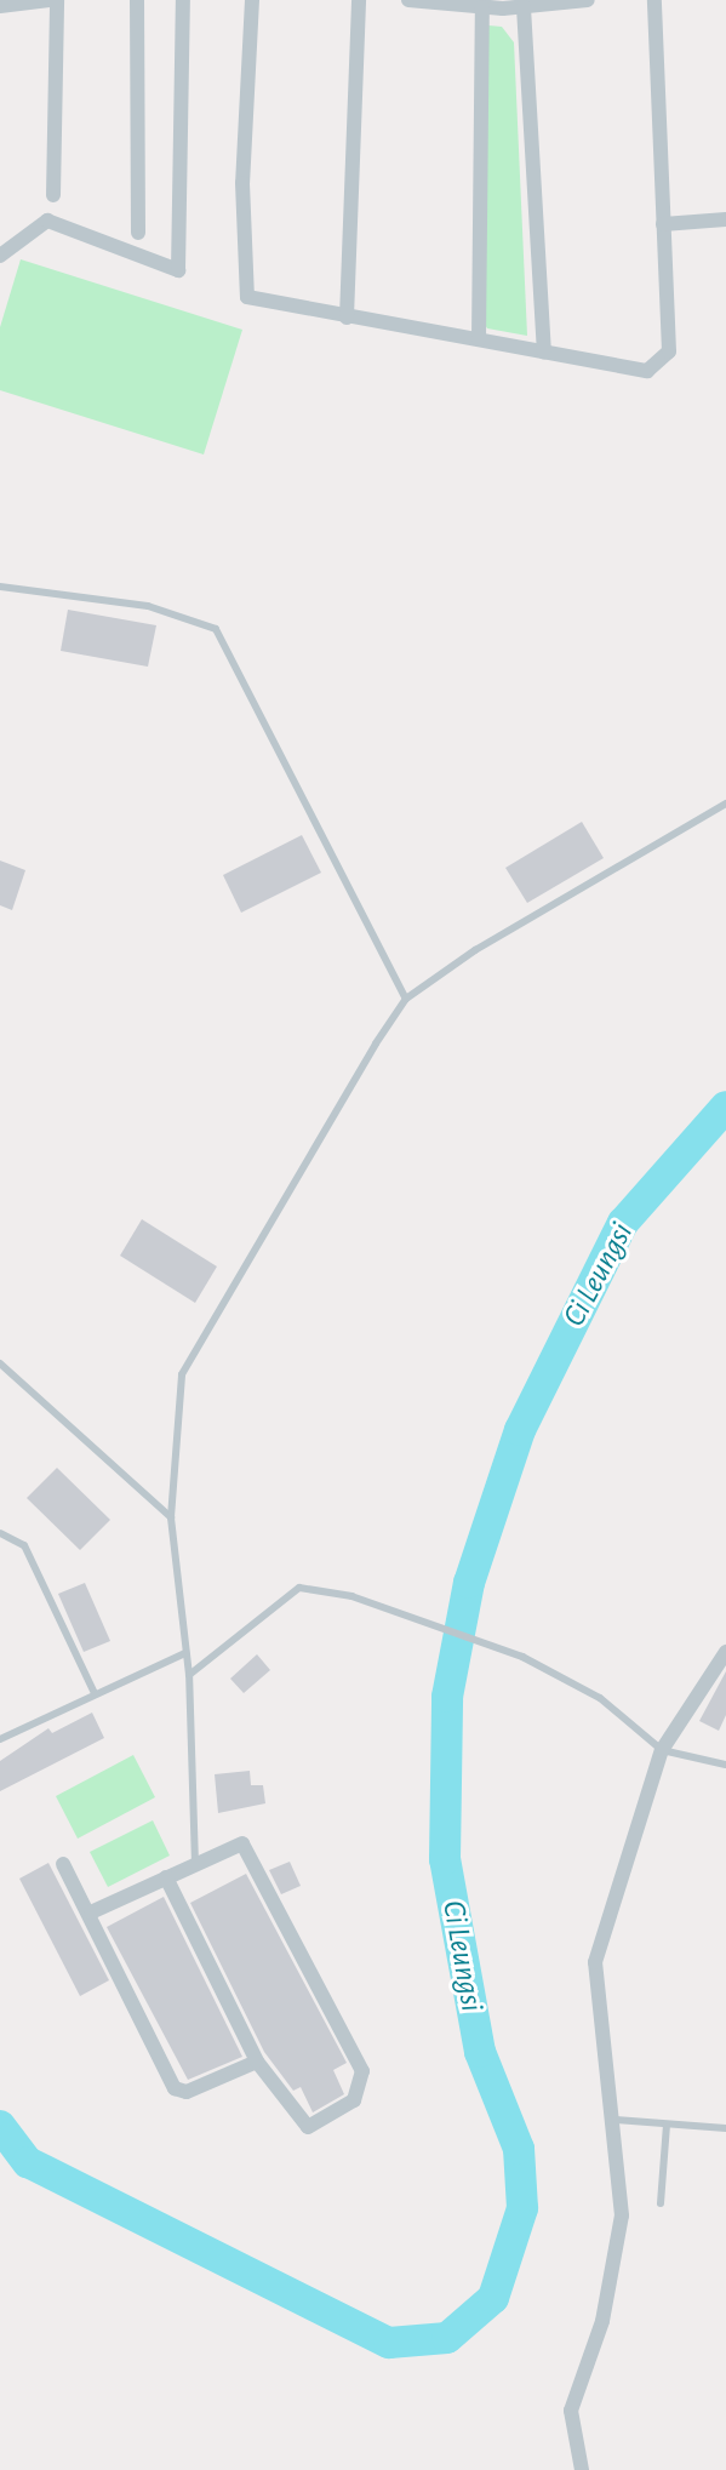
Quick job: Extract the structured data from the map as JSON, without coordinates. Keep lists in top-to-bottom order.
{
  "water": ["Ci Leungsi"]
}
